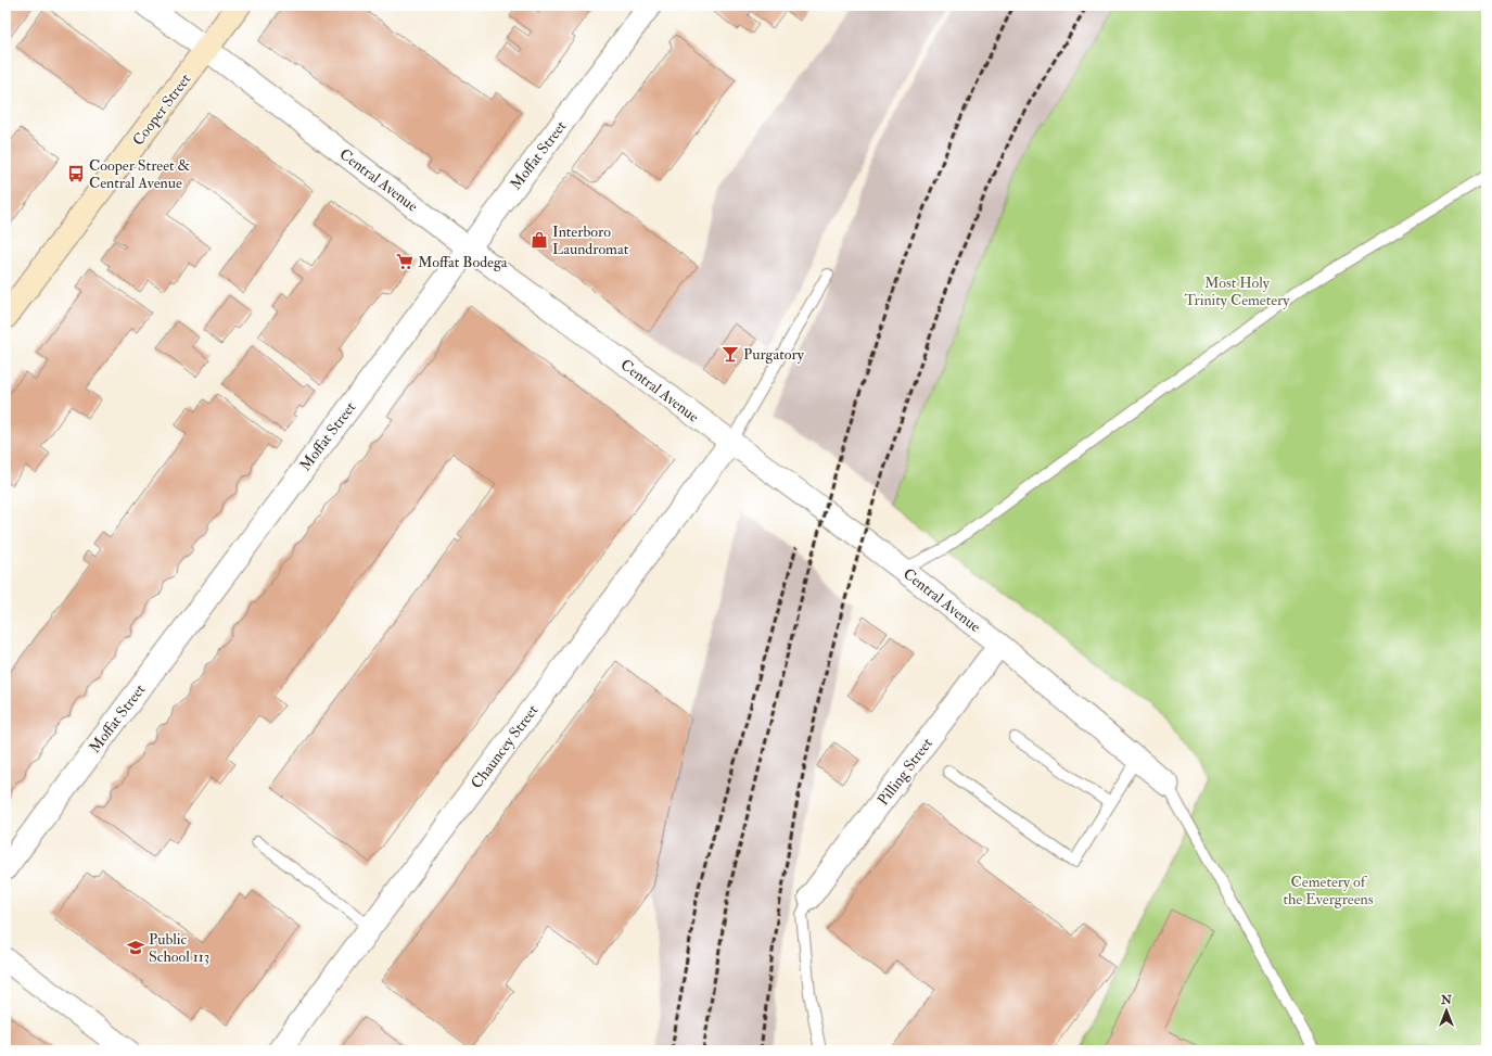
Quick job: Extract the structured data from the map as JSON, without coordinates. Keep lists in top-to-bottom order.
{
  "streets": {
    "main road": ["Cooper Street"],
    "street": [
      "Moffat Street",
      "Central Avenue",
      "Chauncey Street",
      "Pilling Street"
    ]
  },
  "crossings": [
    ["Cooper Street", "Central Avenue"],
    ["Moffat Street", "Central Avenue"],
    ["Central Avenue", "Chauncey Street"],
    ["Central Avenue", "Pilling Street"]
  ],
  "parks": ["Most Holy Trinity Cemetery", "Cemetery of the Evergreens"],
  "places": {
    "bus stop": ["Cooper Street & Central Avenue"],
    "shop": ["Interboro Laundromat"],
    "supermarket": ["Moffat Bodega"],
    "bar": ["Purgatory"],
    "school or university": ["Public School 113"]
  },
  "north": "top"
}
